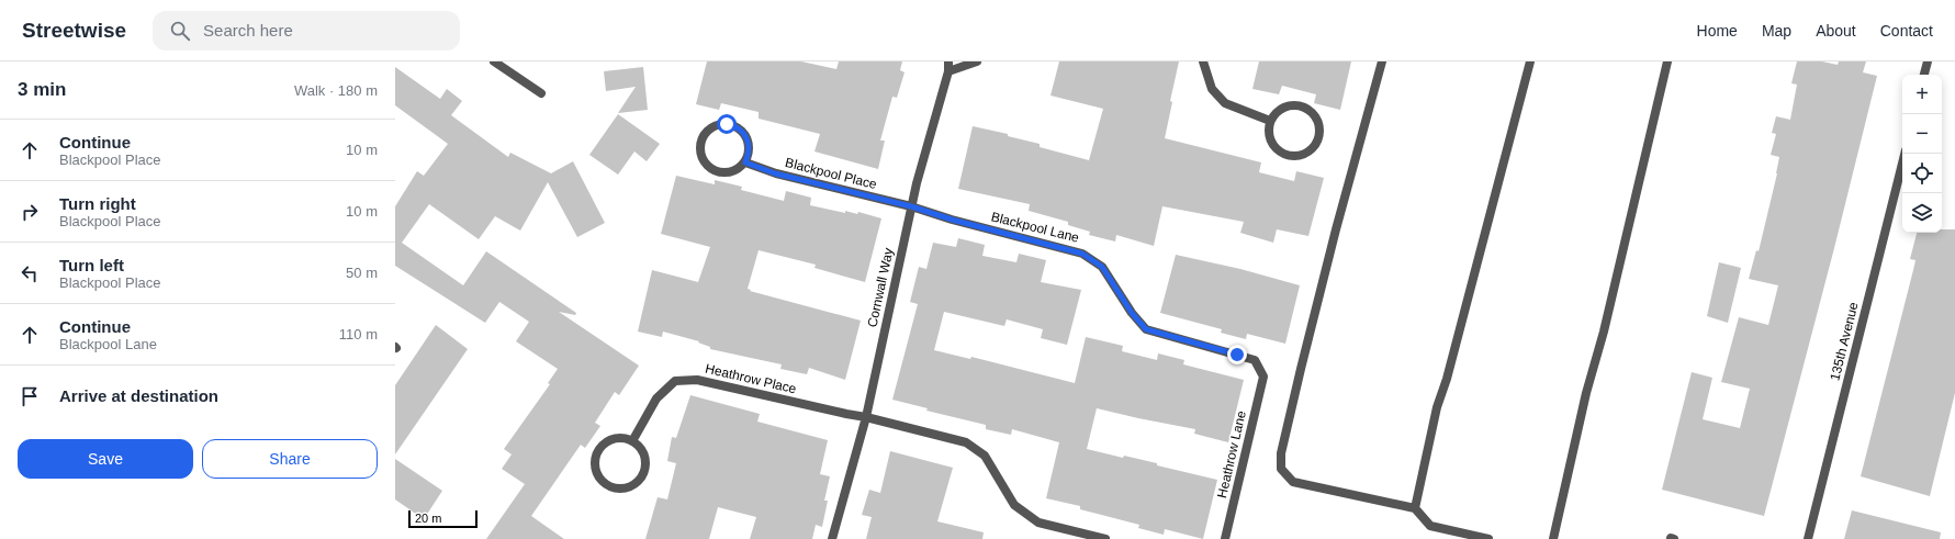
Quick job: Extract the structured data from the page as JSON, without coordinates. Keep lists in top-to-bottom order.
{
  "streets": {
    "street": [
      "Blackpool Place",
      "Blackpool Lane",
      "Cornwall Way",
      "135th Avenue",
      "Heathrow Place",
      "Heathrow Lane"
    ]
  },
  "crossings": [
    ["Blackpool Place", "Blackpool Lane"],
    ["Blackpool Place", "Cornwall Way"],
    ["Blackpool Lane", "Cornwall Way"],
    ["Blackpool Lane", "Heathrow Lane"],
    ["Cornwall Way", "Heathrow Place"]
  ],
  "scale_bar": "20 m",
  "page": {
    "header": "Streetwise",
    "search": "Search here",
    "nav": [
      "Home",
      "Map",
      "About",
      "Contact"
    ],
    "heading": ["3 min", "Walk · 180 m"],
    "map_buttons": ["+", "−"],
    "list": [
      ["Continue", "Blackpool Place", "10 m"],
      ["Turn right", "Blackpool Place", "10 m"],
      ["Turn left", "Blackpool Place", "50 m"],
      ["Continue", "Blackpool Lane", "110 m"],
      "Arrive at destination"
    ],
    "buttons": ["Save", "Share"],
    "scale": "20 m"
  }
}
